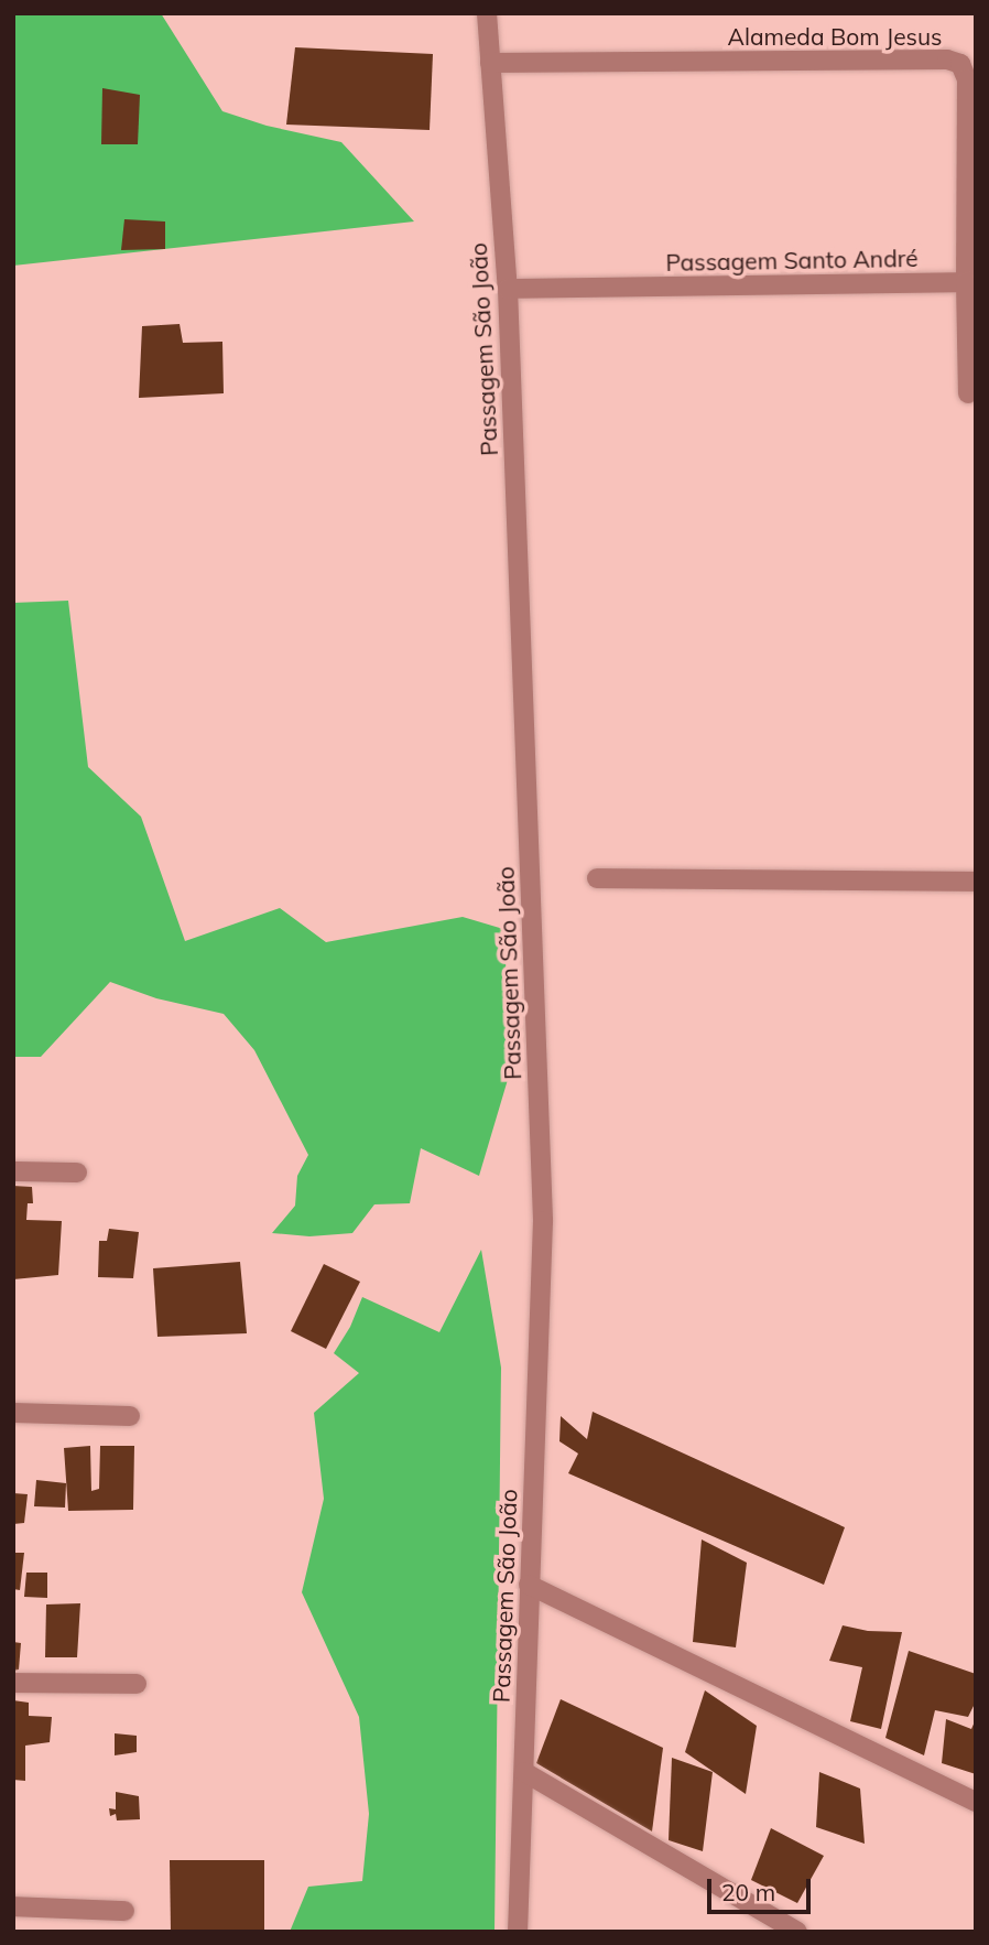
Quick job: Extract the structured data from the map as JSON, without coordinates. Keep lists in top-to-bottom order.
{
  "streets": {
    "street": ["Alameda Bom Jesus", "Passagem Santo André", "Passagem São João"]
  },
  "crossings": [
    ["Alameda Bom Jesus", "Passagem Santo André"],
    ["Alameda Bom Jesus", "Passagem São João"],
    ["Passagem Santo André", "Passagem São João"]
  ],
  "scale_bar": "20 m"
}
